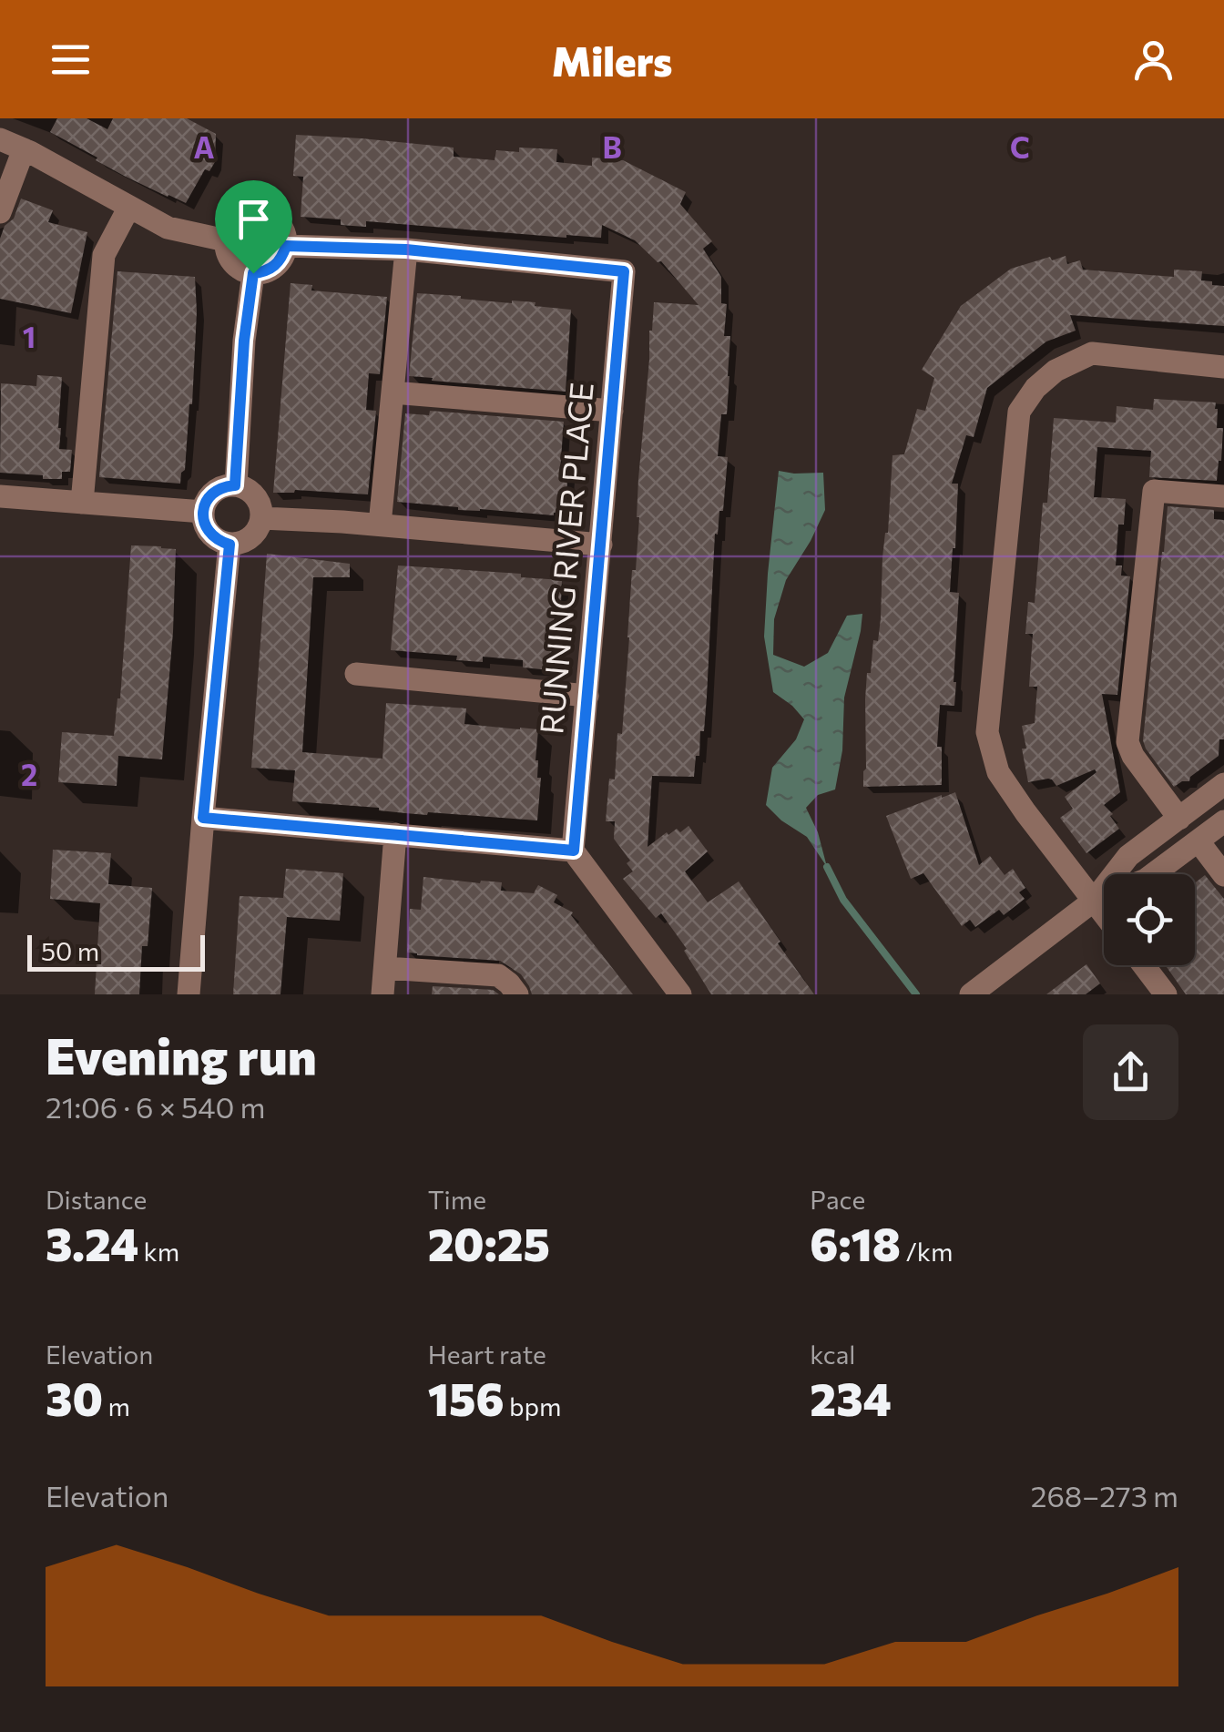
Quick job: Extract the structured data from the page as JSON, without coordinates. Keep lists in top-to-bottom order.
{
  "streets": {
    "street": ["RUNNING RIVER PLACE"]
  },
  "scale_bar": "50 m",
  "page": {
    "header": "Milers",
    "scale": "50 m",
    "heading": ["Evening run", "21:06 · 6 × 540 m"],
    "stats": [
      ["Distance", "3.24 km"],
      ["Time", "20:25"],
      ["Pace", "6:18 /km"],
      ["Elevation", "30 m"],
      ["Heart rate", "156 bpm"],
      ["kcal", "234"]
    ],
    "chart": ["Elevation", "268–273 m"]
  },
  "grid": {
    "columns": ["A", "B", "C"],
    "rows": ["1", "2"]
  }
}
